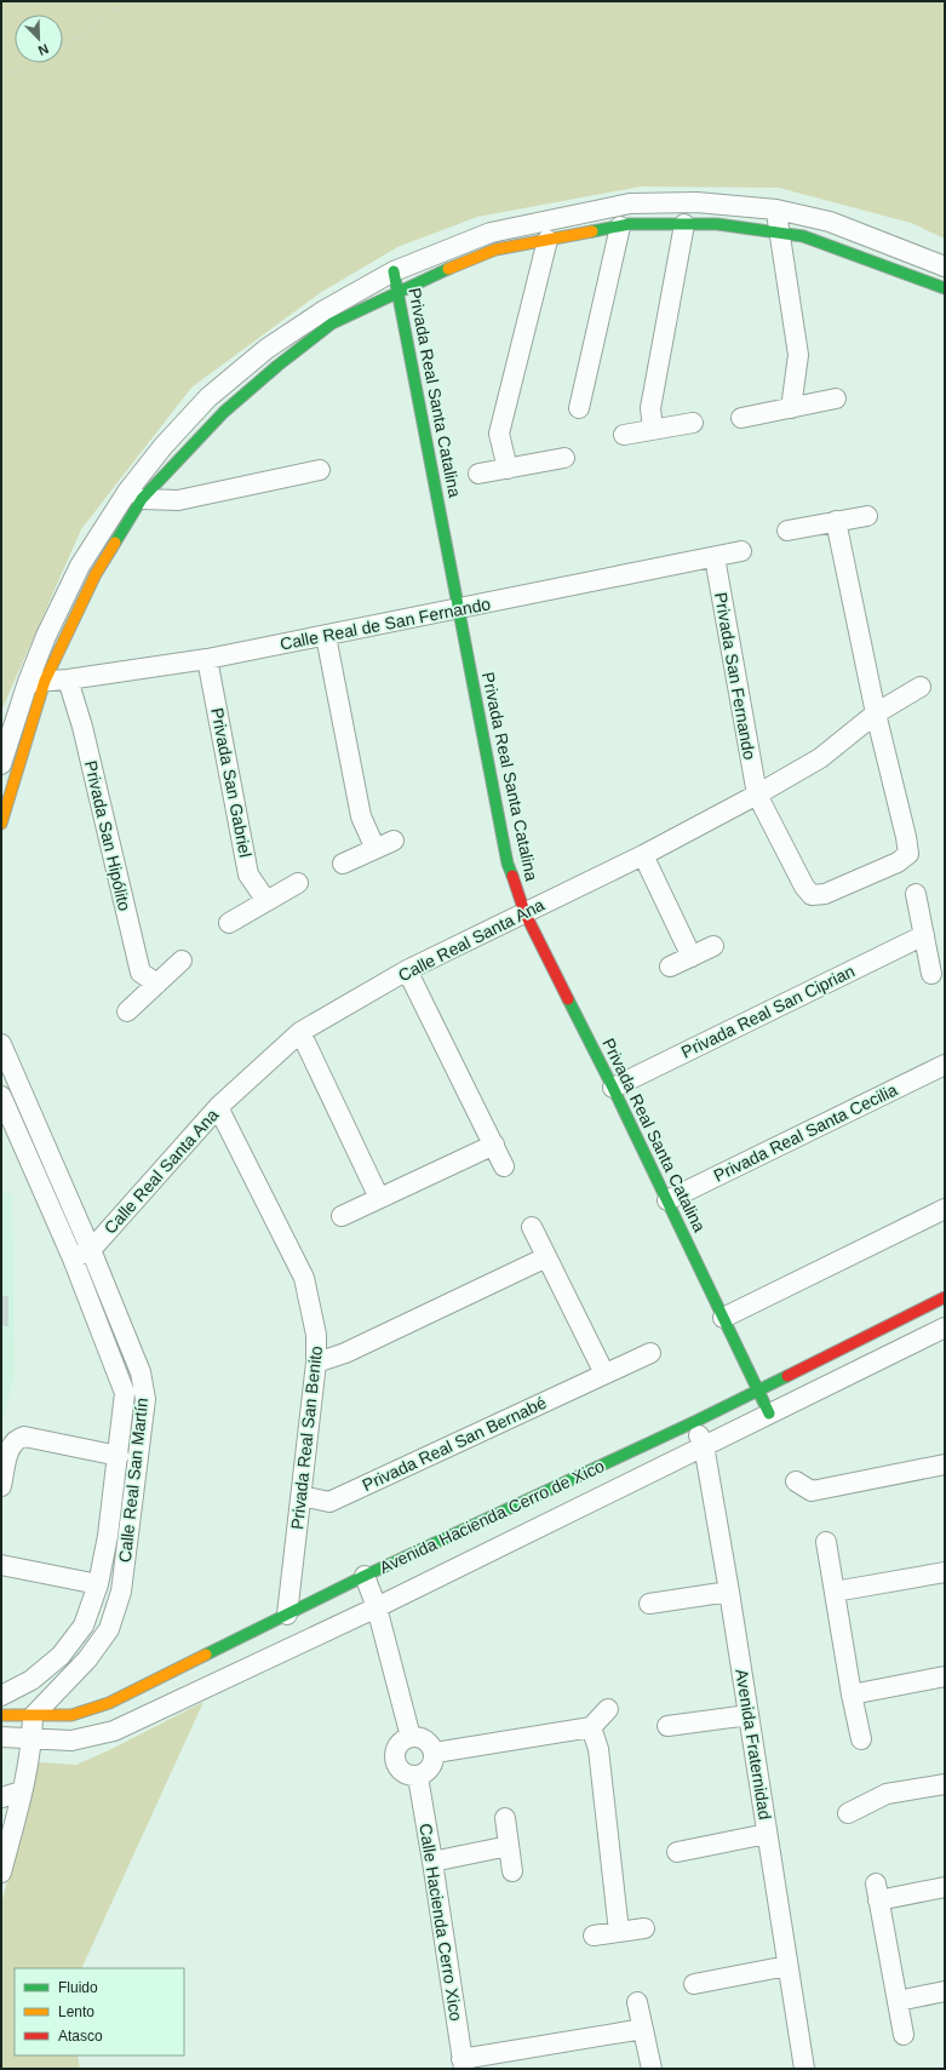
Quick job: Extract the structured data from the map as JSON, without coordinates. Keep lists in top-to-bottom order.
{
  "streets": {
    "street": [
      "Privada Real Santa Catalina",
      "Calle Real de San Fernando",
      "Privada San Fernando",
      "Privada San Gabriel",
      "Privada San Hipólito",
      "Calle Real Santa Ana",
      "Privada Real San Ciprian",
      "Privada Real Santa Cecilia",
      "Privada Real San Benito",
      "Privada Real San Bernabé",
      "Calle Real San Martín",
      "Avenida Hacienda Cerro de Xico",
      "Avenida Fraternidad",
      "Calle Hacienda Cerro Xico"
    ]
  },
  "crossings": [
    ["Privada Real Santa Catalina", "Calle Real de San Fernando"],
    ["Privada Real Santa Catalina", "Calle Real Santa Ana"],
    ["Privada Real Santa Catalina", "Privada Real San Ciprian"],
    ["Privada Real Santa Catalina", "Privada Real Santa Cecilia"],
    ["Privada Real Santa Catalina", "Avenida Hacienda Cerro de Xico"],
    ["Calle Real de San Fernando", "Privada San Fernando"],
    ["Calle Real de San Fernando", "Privada San Gabriel"],
    ["Calle Real de San Fernando", "Privada San Hipólito"],
    ["Privada San Fernando", "Calle Real Santa Ana"],
    ["Calle Real Santa Ana", "Privada Real San Benito"],
    ["Calle Real Santa Ana", "Calle Real San Martín"],
    ["Privada Real San Benito", "Privada Real San Bernabé"],
    ["Privada Real San Benito", "Avenida Hacienda Cerro de Xico"],
    ["Calle Real San Martín", "Avenida Hacienda Cerro de Xico"],
    ["Avenida Hacienda Cerro de Xico", "Avenida Fraternidad"]
  ],
  "legend": ["Fluido", "Lento", "Atasco"],
  "north": "bottom right"
}
